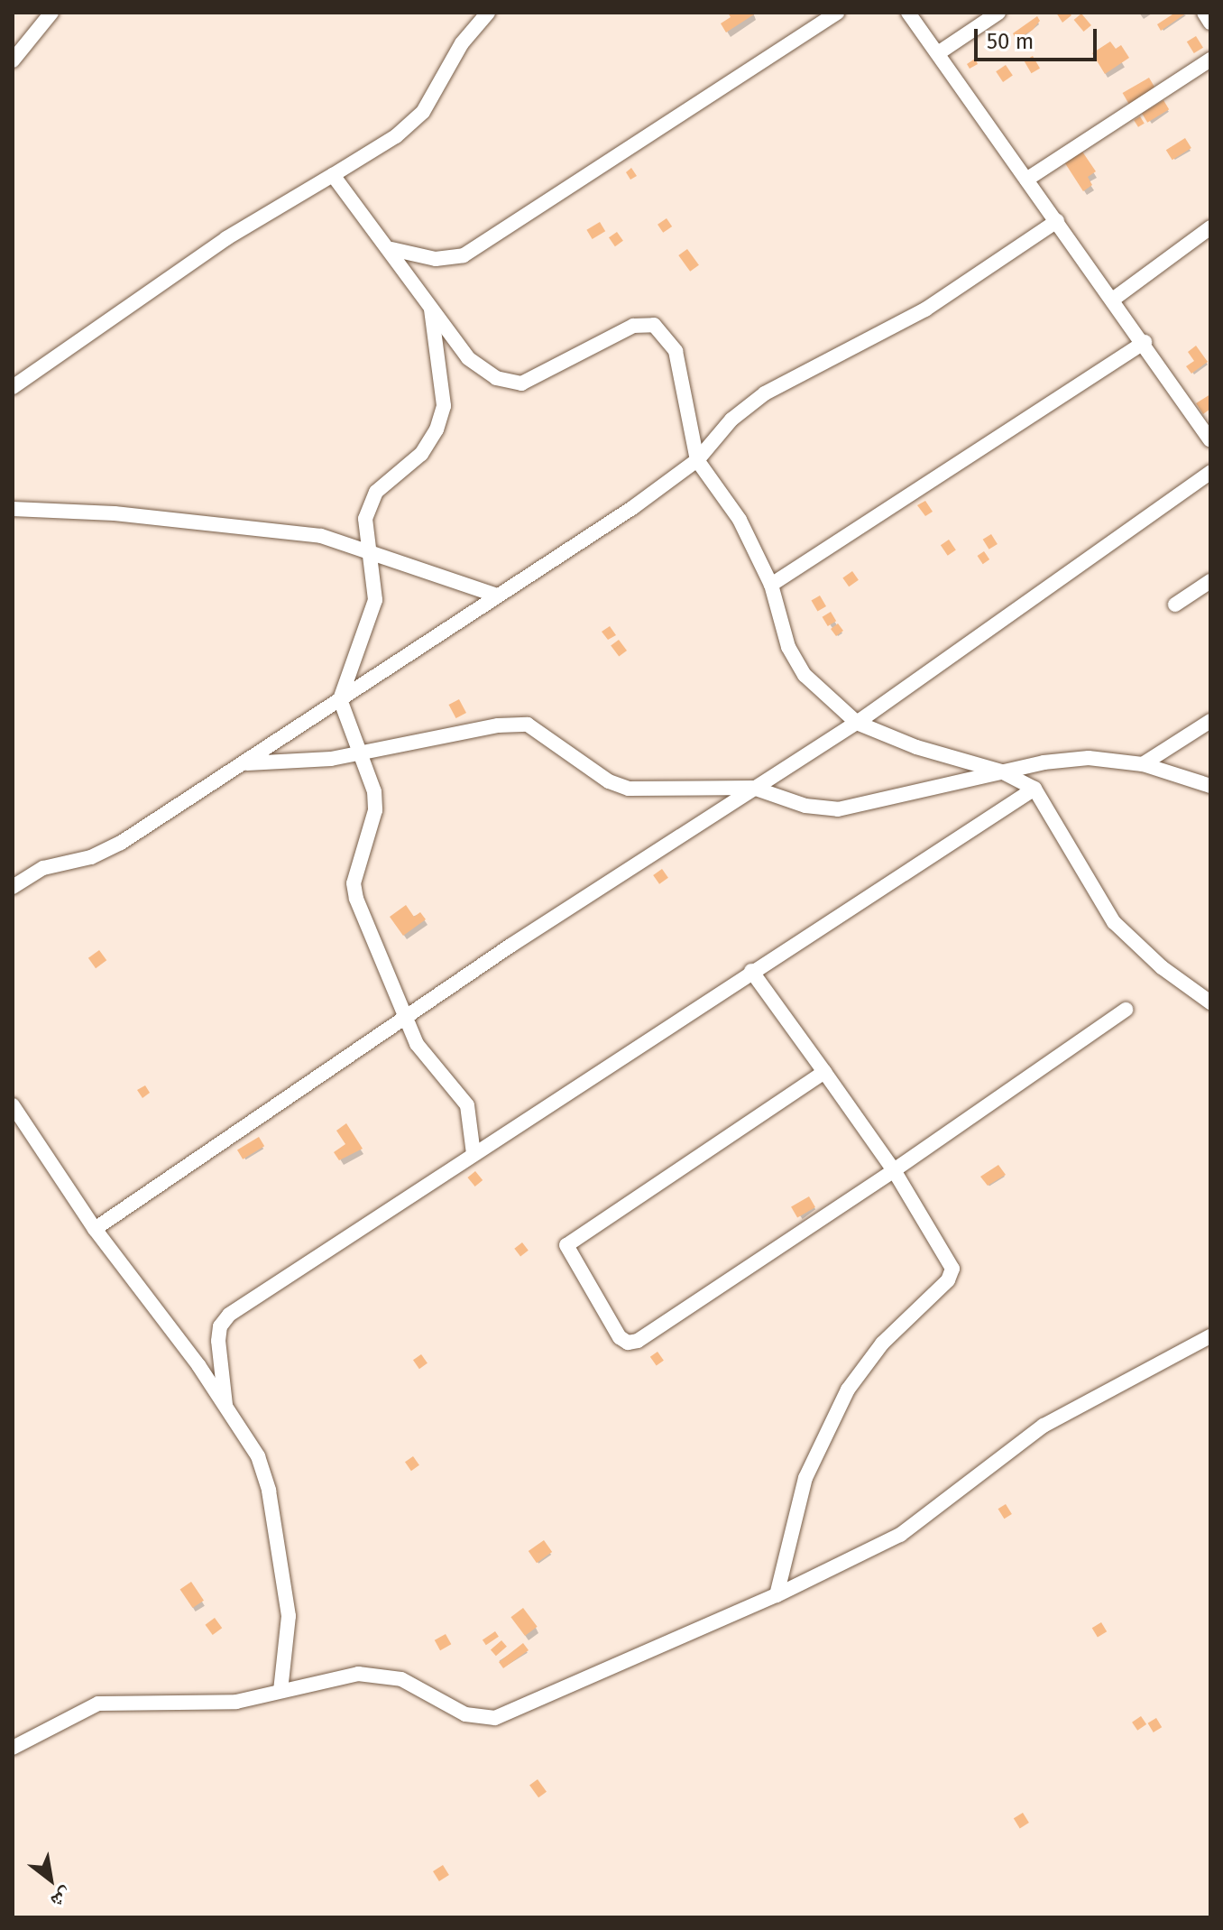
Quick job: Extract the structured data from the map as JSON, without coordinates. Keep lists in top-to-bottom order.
{
  "scale_bar": "50 m",
  "north": "bottom right"
}
